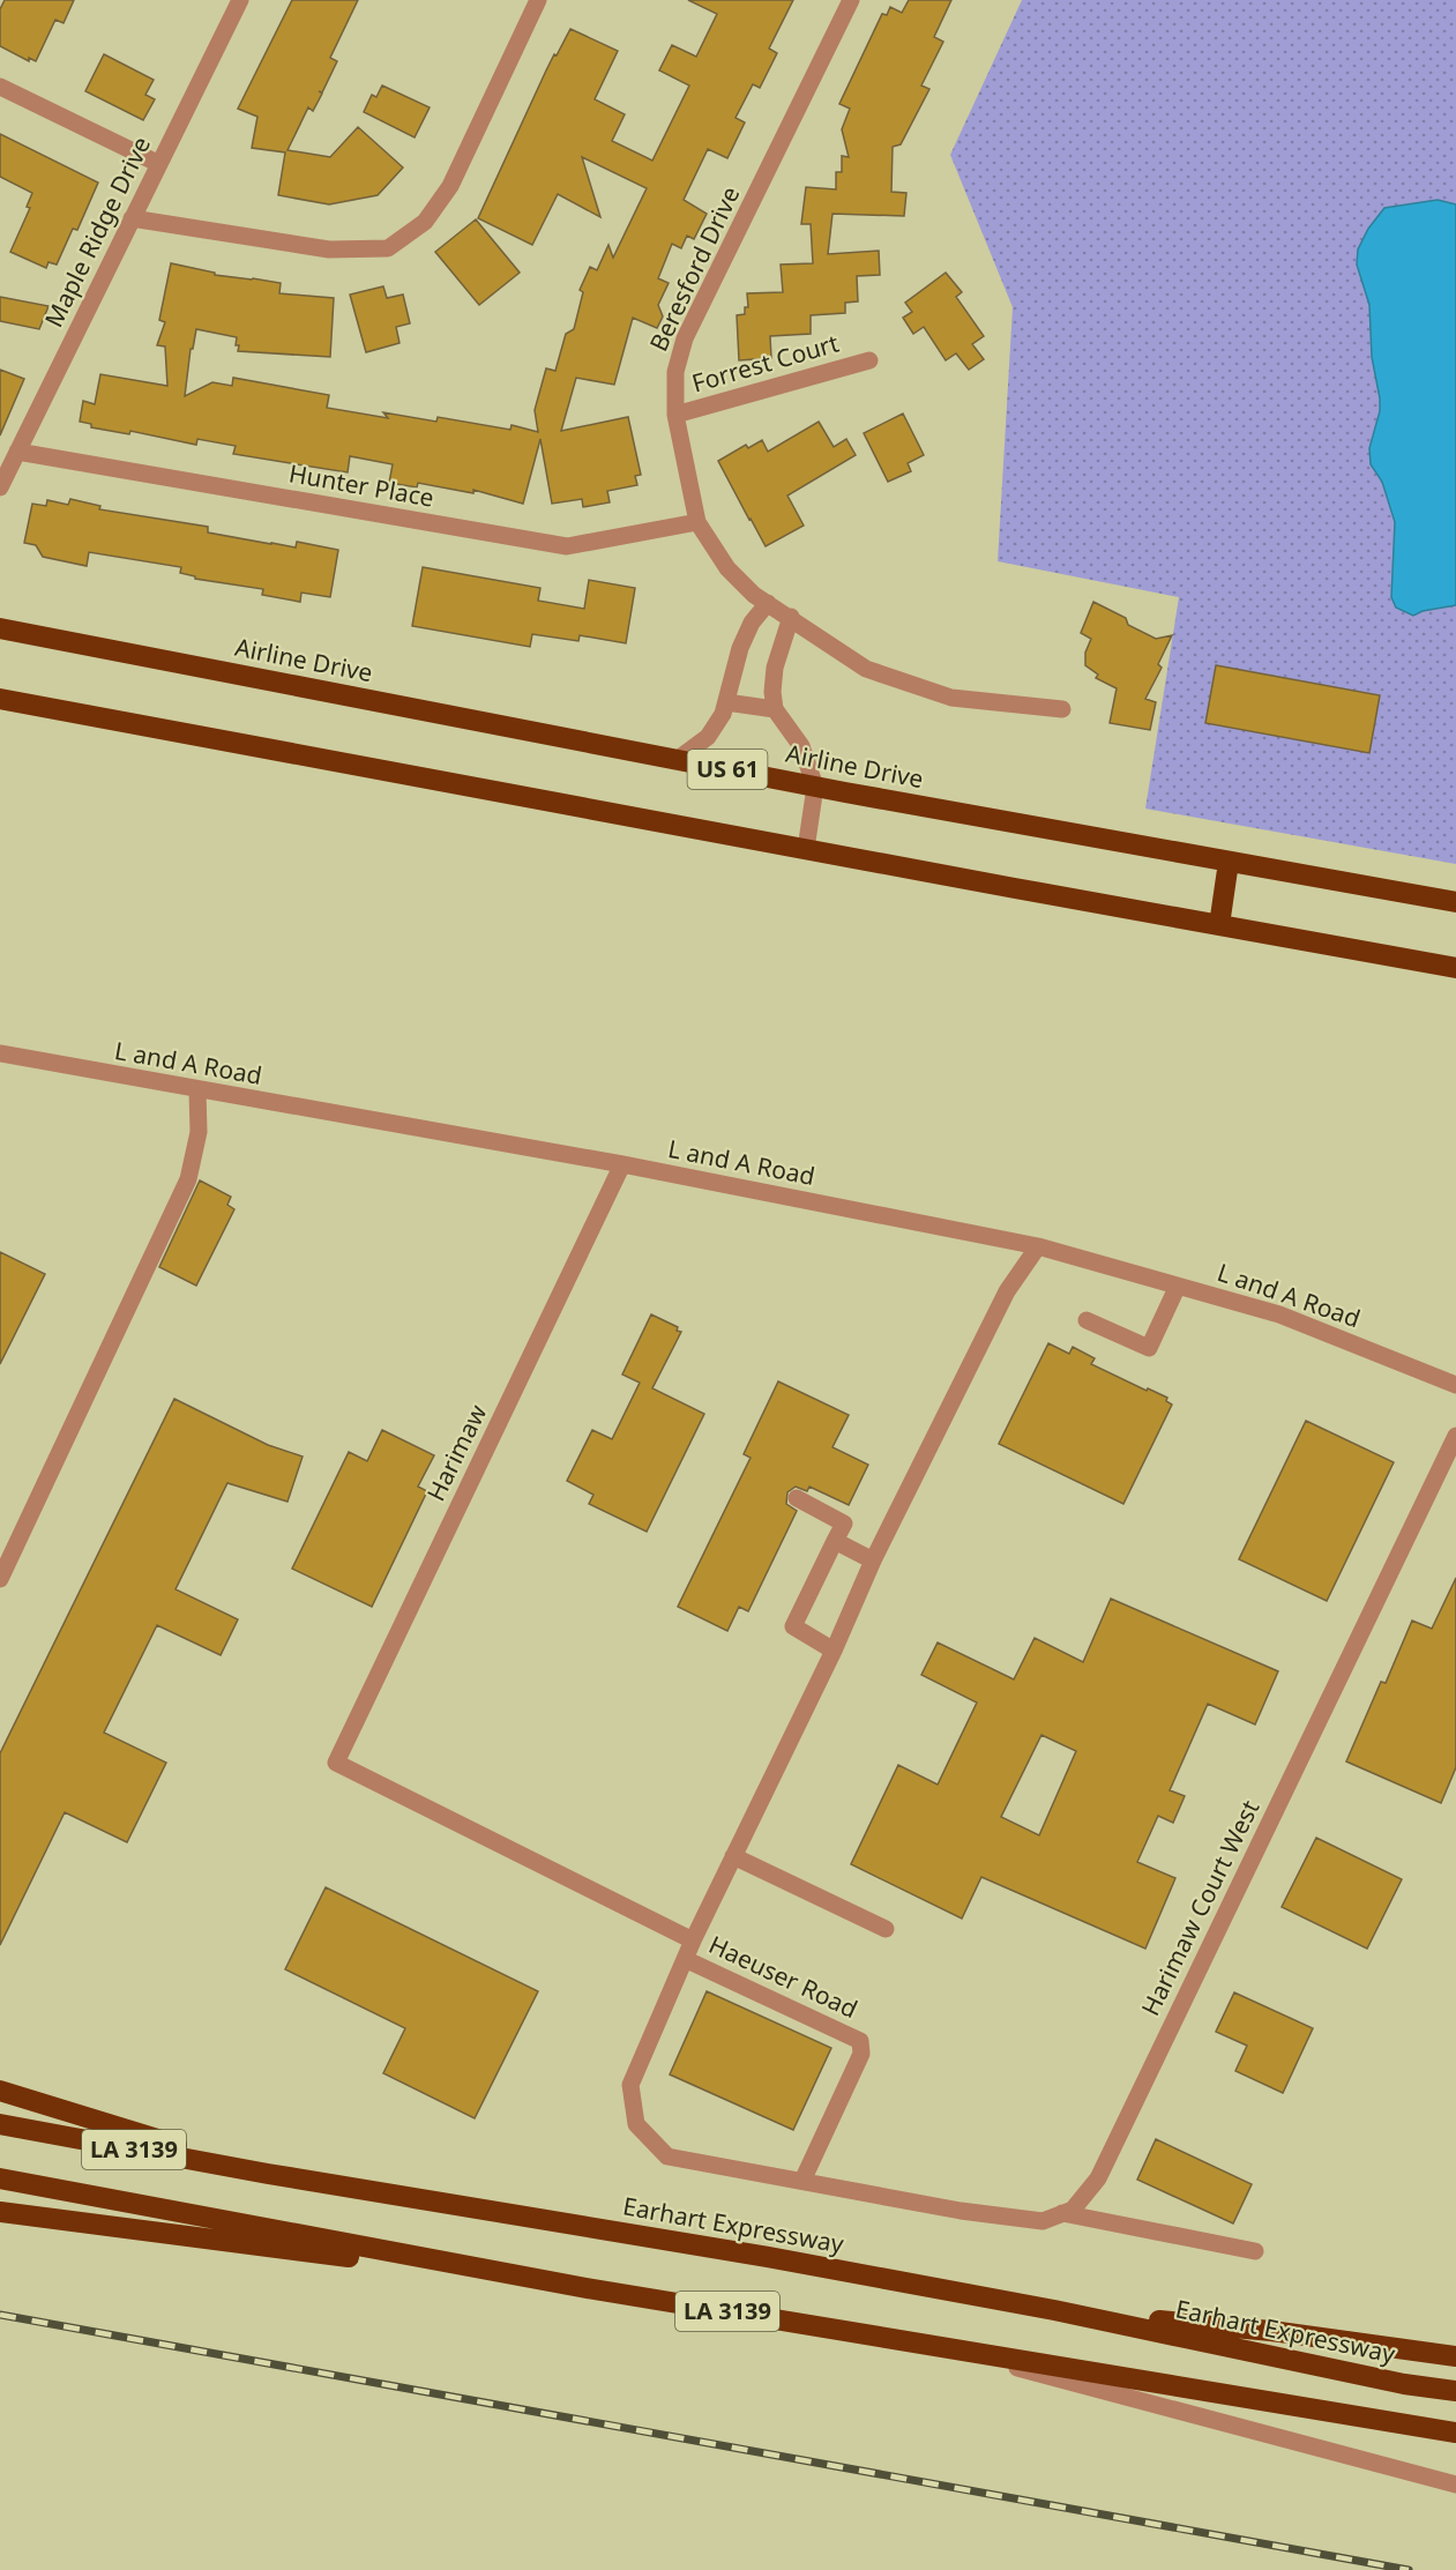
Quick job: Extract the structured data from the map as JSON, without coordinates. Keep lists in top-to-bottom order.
{
  "streets": {
    "highway": [
      "Airline Drive",
      "US 61",
      "LA 3139",
      "Earhart Expressway"
    ],
    "street": [
      "Maple Ridge Drive",
      "Beresford Drive",
      "Forrest Court",
      "Hunter Place",
      "L and A Road",
      "Harimaw",
      "Harimaw Court West",
      "Haeuser Road"
    ]
  },
  "crossings": [
    ["Maple Ridge Drive", "Hunter Place"],
    ["Beresford Drive", "Forrest Court"],
    ["Beresford Drive", "Hunter Place"],
    ["L and A Road", "Harimaw"]
  ]
}
